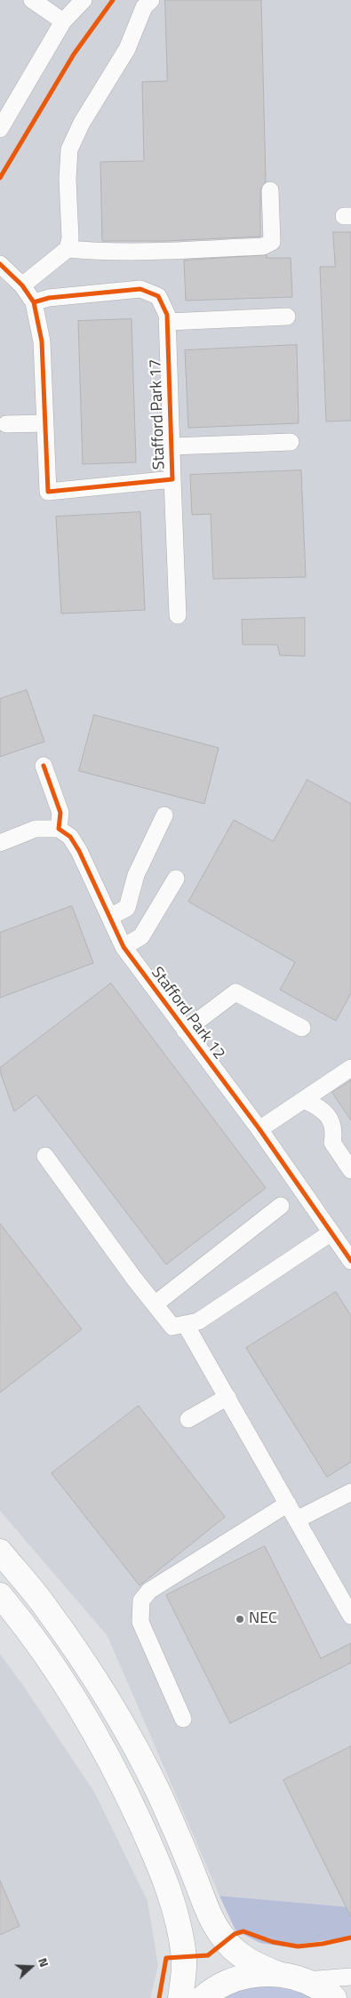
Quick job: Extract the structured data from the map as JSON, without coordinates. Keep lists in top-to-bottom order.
{
  "streets": {
    "street": ["Stafford Park 17", "Stafford Park 12"]
  },
  "places": ["NEC"],
  "north": "right"
}
